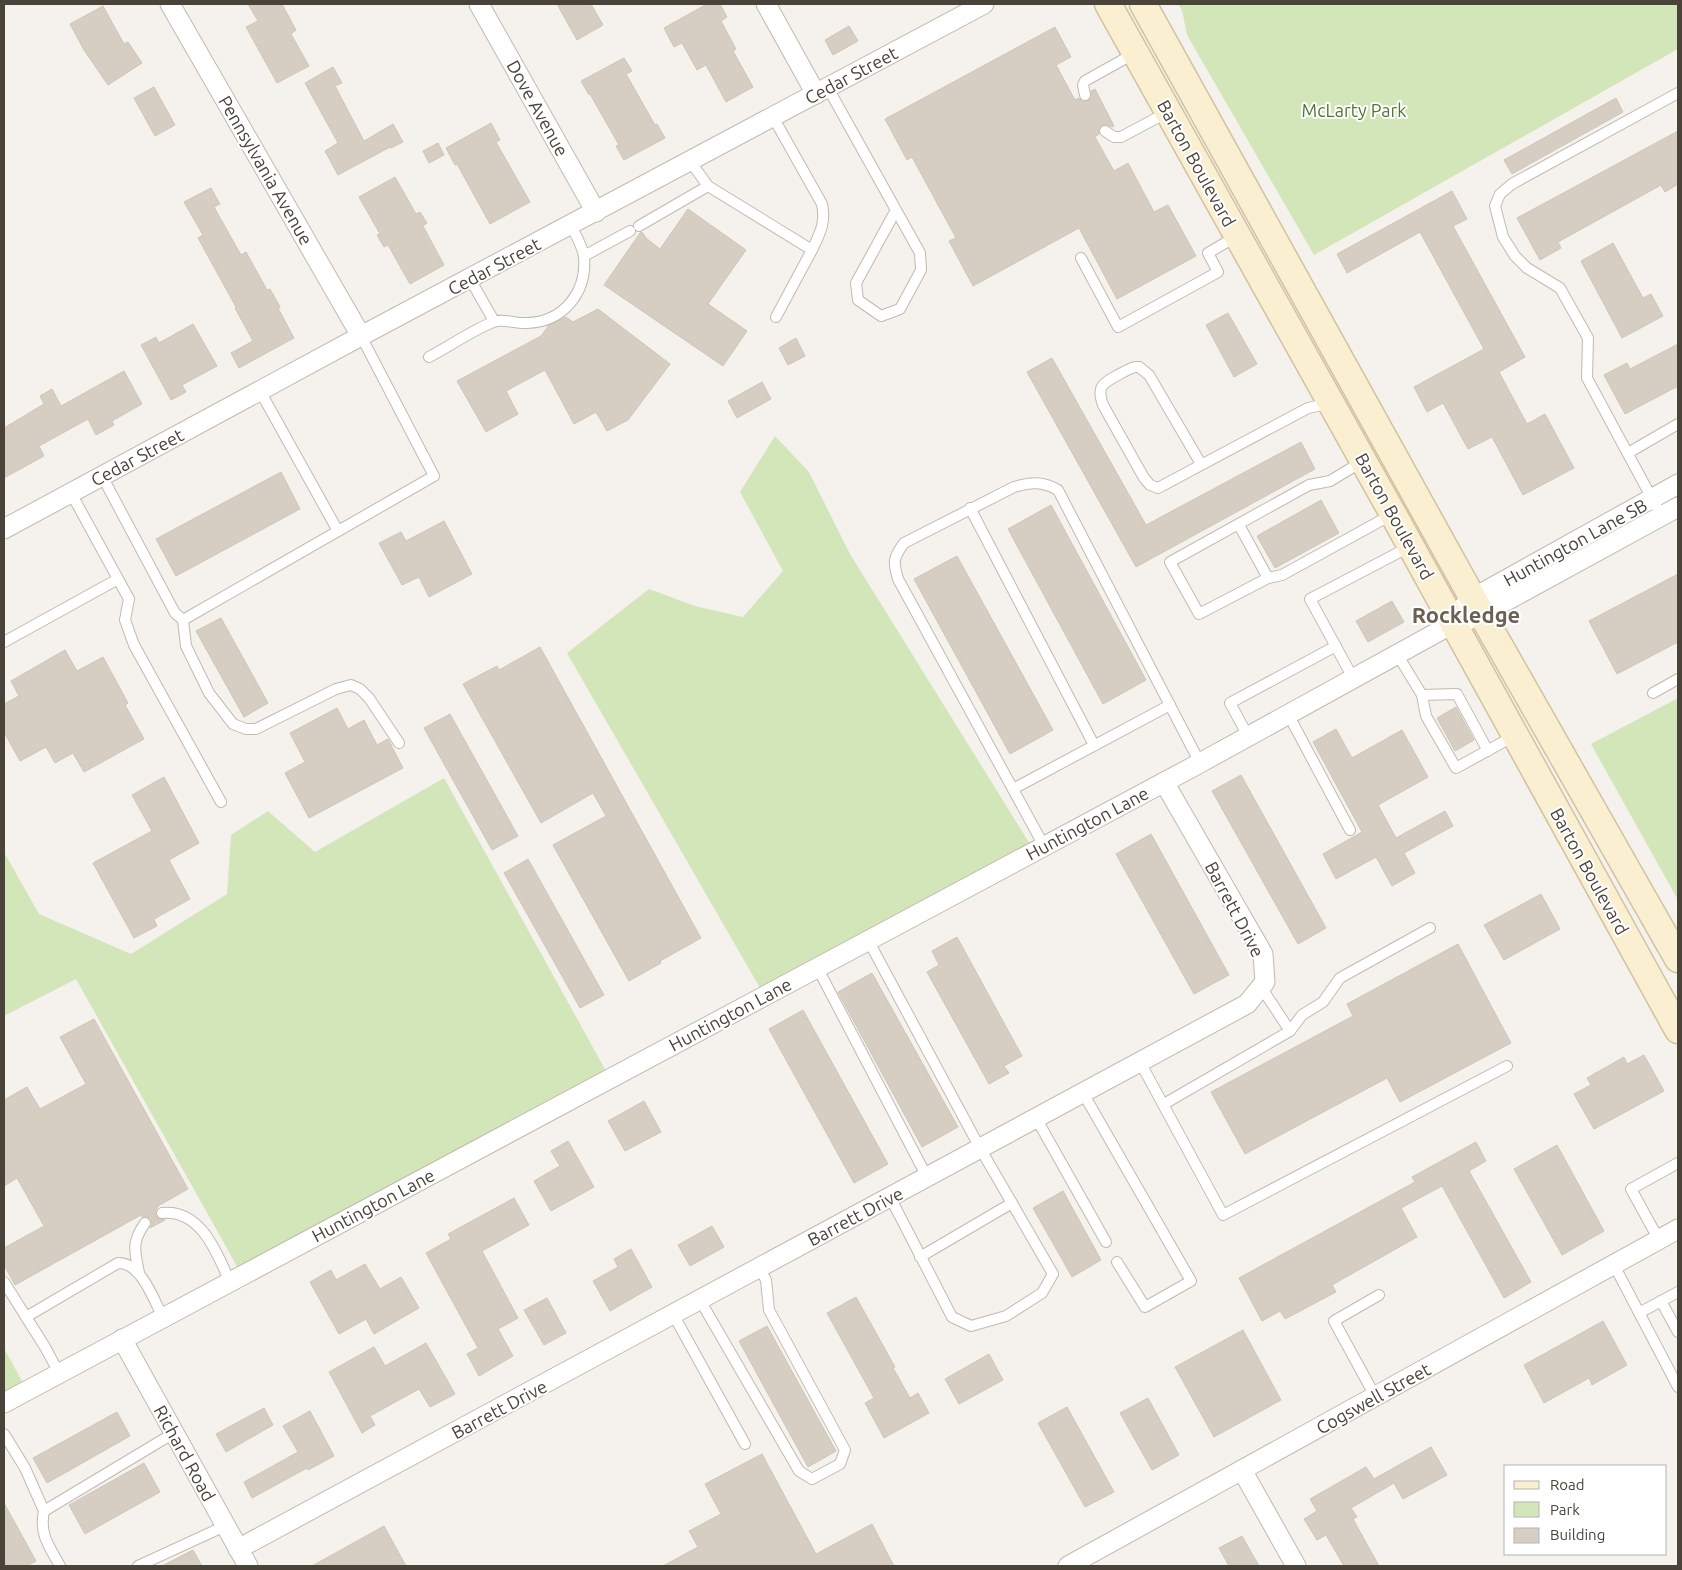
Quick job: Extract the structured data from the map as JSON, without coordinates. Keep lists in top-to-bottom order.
{
  "streets": {
    "main road": ["Barton Boulevard"],
    "street": [
      "Cedar Street",
      "Dove Avenue",
      "Pennsylvania Avenue",
      "Huntington Lane SB",
      "Huntington Lane",
      "Barrett Drive",
      "Cogswell Street",
      "Richard Road"
    ]
  },
  "crossings": [
    ["Cedar Street", "Dove Avenue"],
    ["Cedar Street", "Pennsylvania Avenue"],
    ["Barton Boulevard", "Huntington Lane SB"],
    ["Barton Boulevard", "Huntington Lane"],
    ["Huntington Lane SB", "Huntington Lane"],
    ["Huntington Lane", "Barrett Drive"],
    ["Huntington Lane", "Richard Road"],
    ["Barrett Drive", "Richard Road"]
  ],
  "districts": ["Rockledge"],
  "parks": ["McLarty Park"],
  "legend": ["Road", "Park", "Building"]
}
